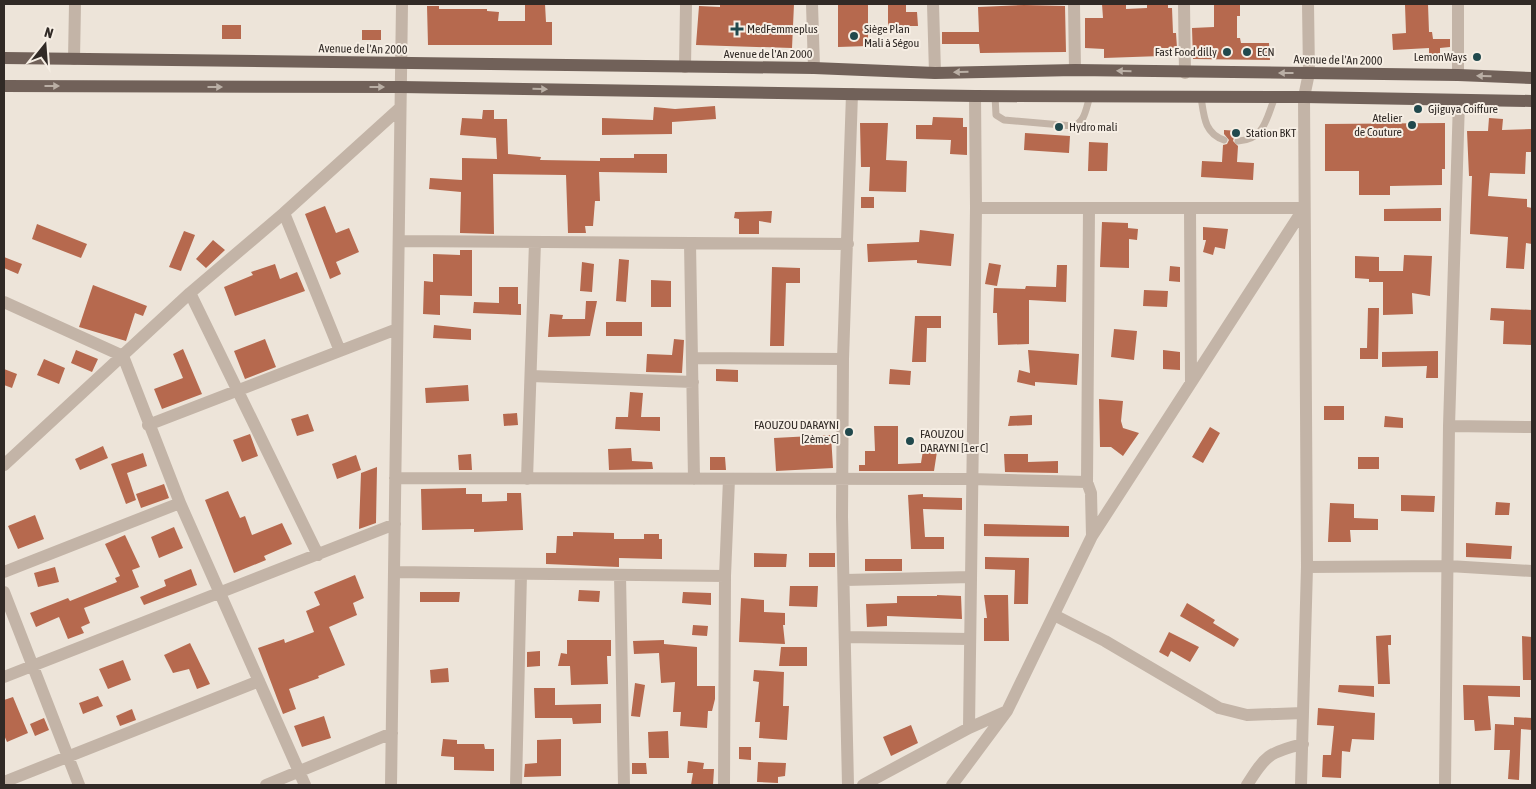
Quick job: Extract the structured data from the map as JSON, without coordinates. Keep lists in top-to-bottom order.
{
  "streets": {
    "main road": ["Avenue de l'An 2000"]
  },
  "places": {
    "health": ["MedFemmeplus"],
    "other": [
      "Siège Plan Mali à Ségou",
      "Fast Food dilly",
      "ECN",
      "LemonWays",
      "Gjiguya Coiffure",
      "Atelier de Couture",
      "Hydro mali",
      "Station BKT",
      "FAOUZOU DARAYNI [2ème C]",
      "FAOUZOU DARAYNI [1er C]"
    ]
  },
  "north": "top"
}
